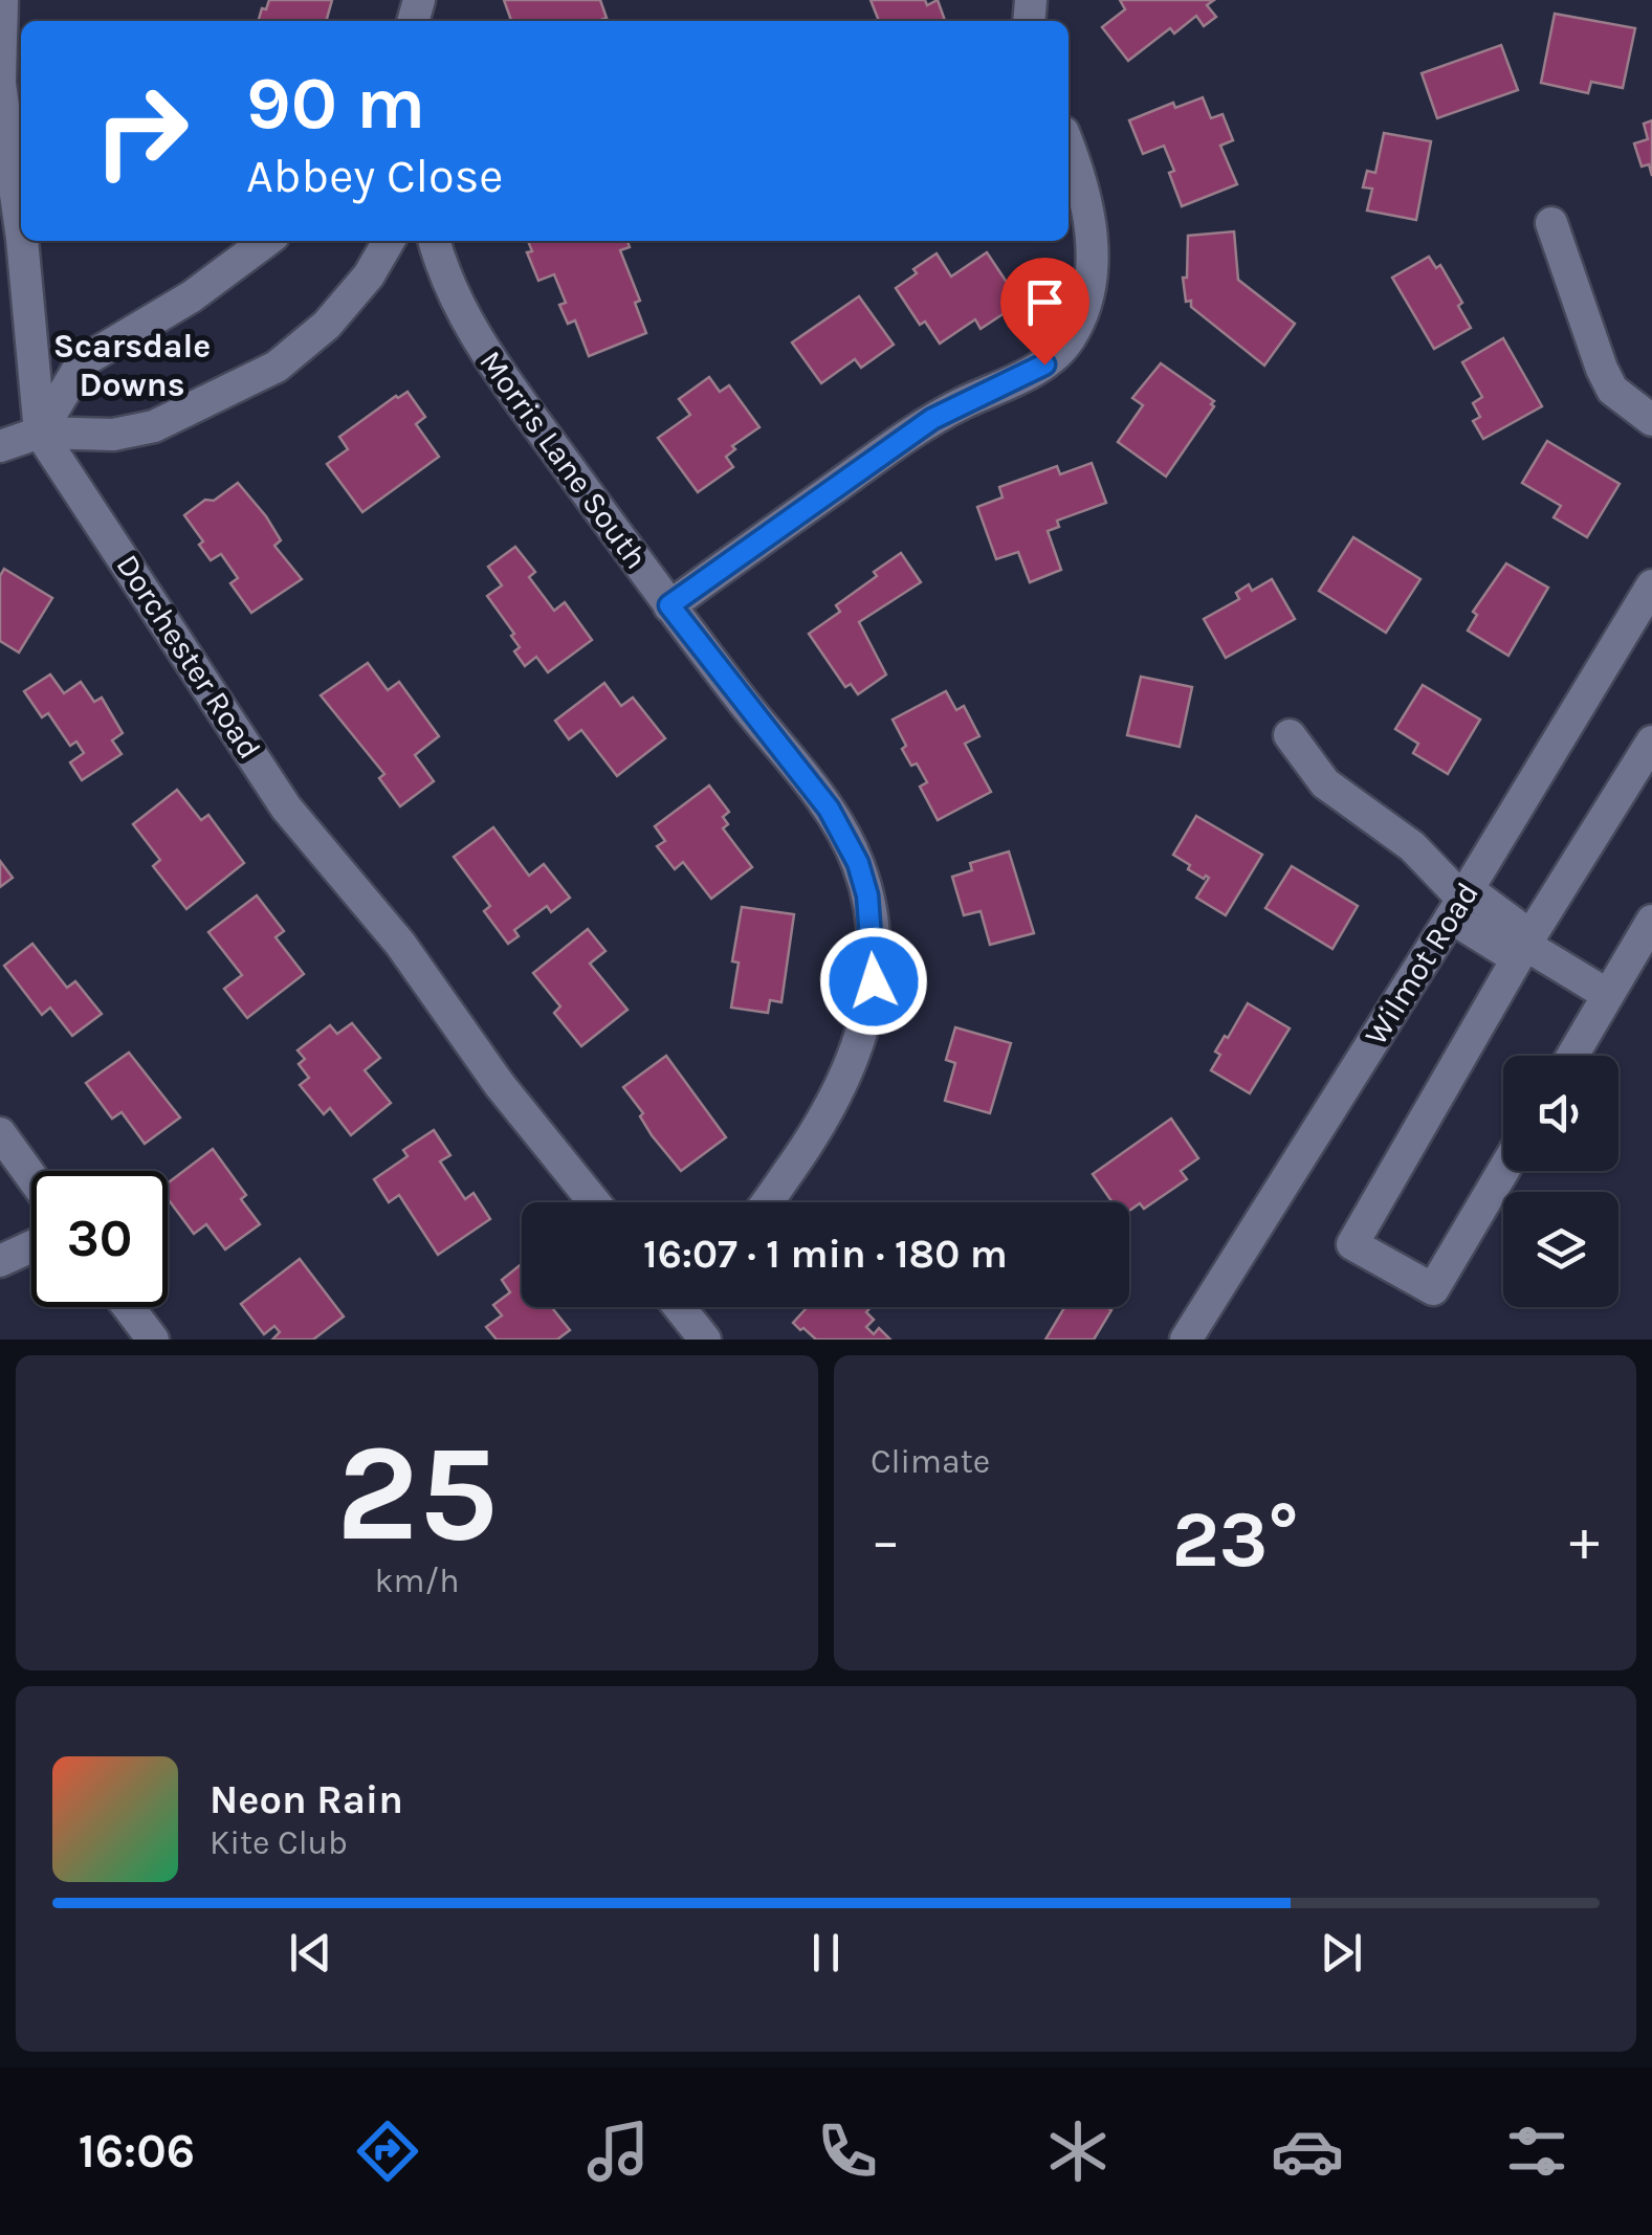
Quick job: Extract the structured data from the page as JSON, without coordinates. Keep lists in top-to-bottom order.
{
  "streets": {
    "street": ["Morris Lane South", "Dorchester Road", "Wilmot Road"]
  },
  "districts": ["Scarsdale Downs"],
  "page": {
    "turn": ["90 m", "Abbey Close"],
    "limit": "30",
    "trip": "16:07 · 1 min · 180 m",
    "tile": [
      ["25", "km/h"],
      "Climate"
    ],
    "heat": ["−", "23°", "+"],
    "song": ["Neon Rain", "Kite Club"],
    "tabs": "16:06"
  }
}
